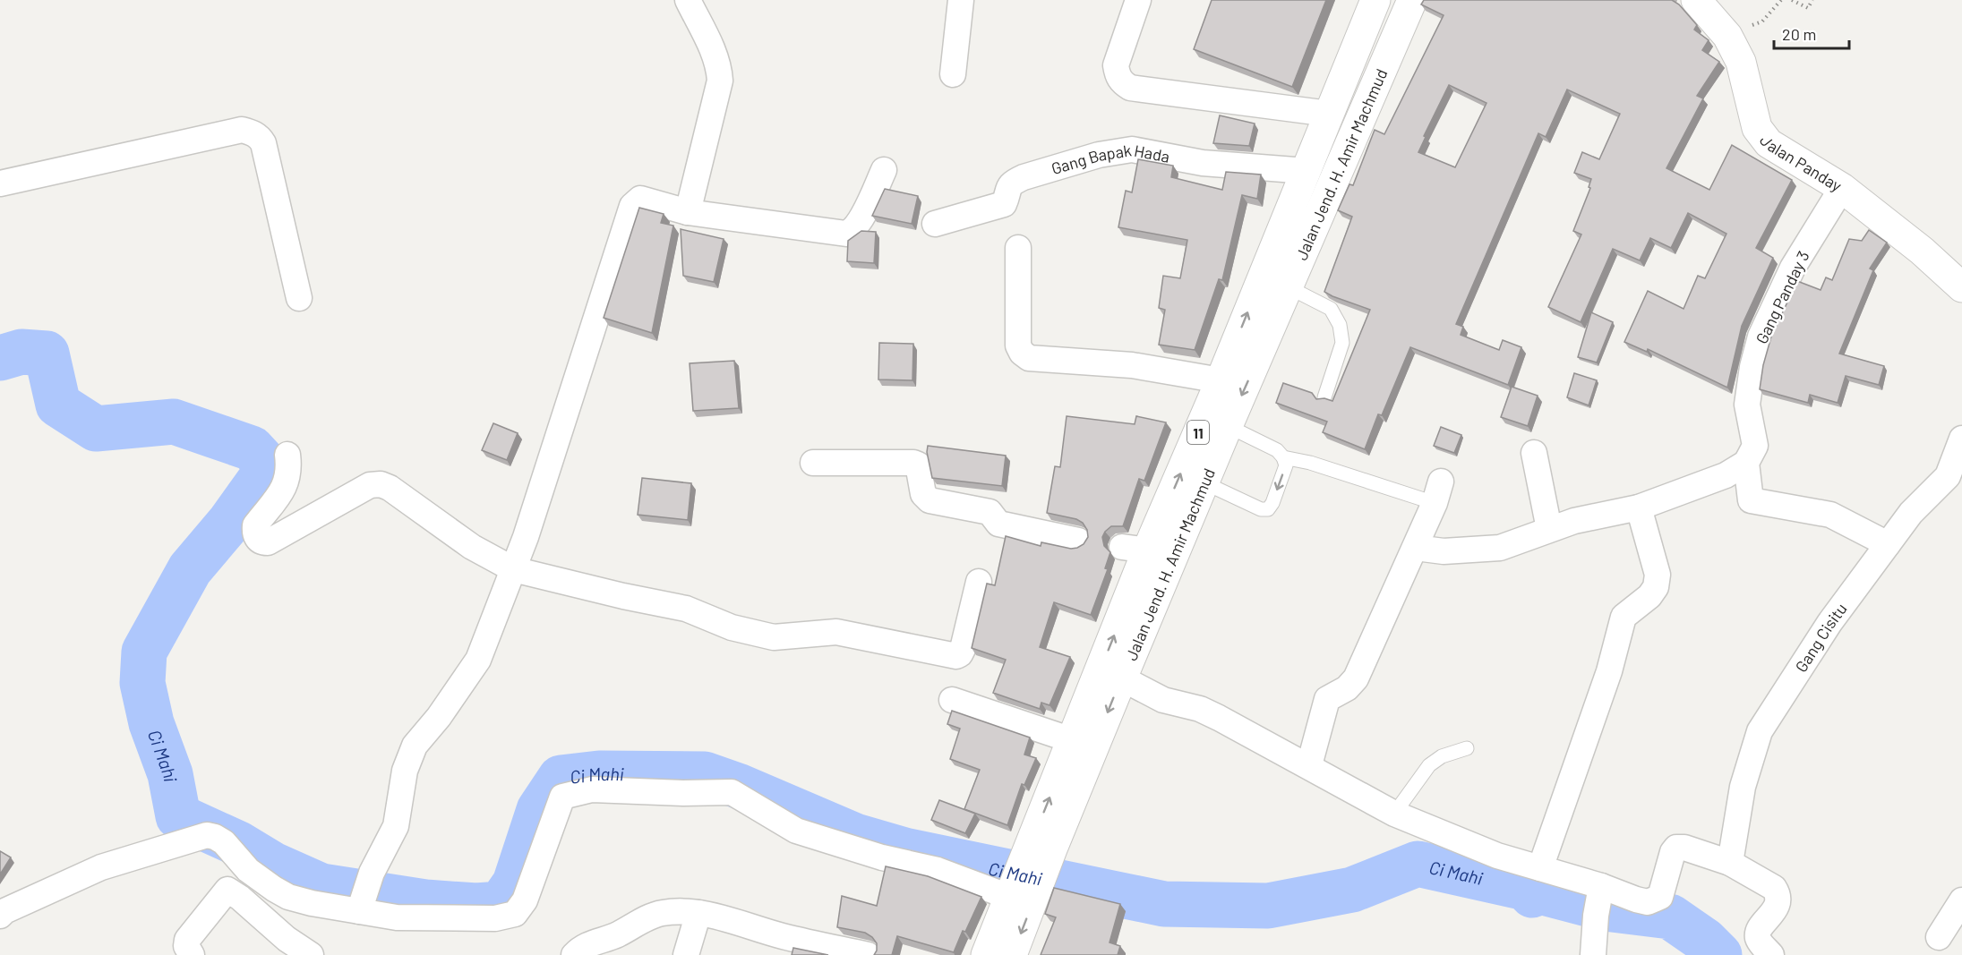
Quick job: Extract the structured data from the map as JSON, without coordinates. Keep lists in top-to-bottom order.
{
  "streets": {
    "main road": ["Jalan Panday", "Jalan Jend. H. Amir Machmud", "11"],
    "street": ["Gang Bapak Hada", "Gang Panday 3", "Gang Cisitu"]
  },
  "crossings": [
    ["Jalan Panday", "Gang Panday 3"],
    ["Gang Bapak Hada", "Jalan Jend. H. Amir Machmud"],
    ["Gang Panday 3", "Gang Cisitu"]
  ],
  "water": ["Ci Mahi"],
  "scale_bar": "20 m"
}
